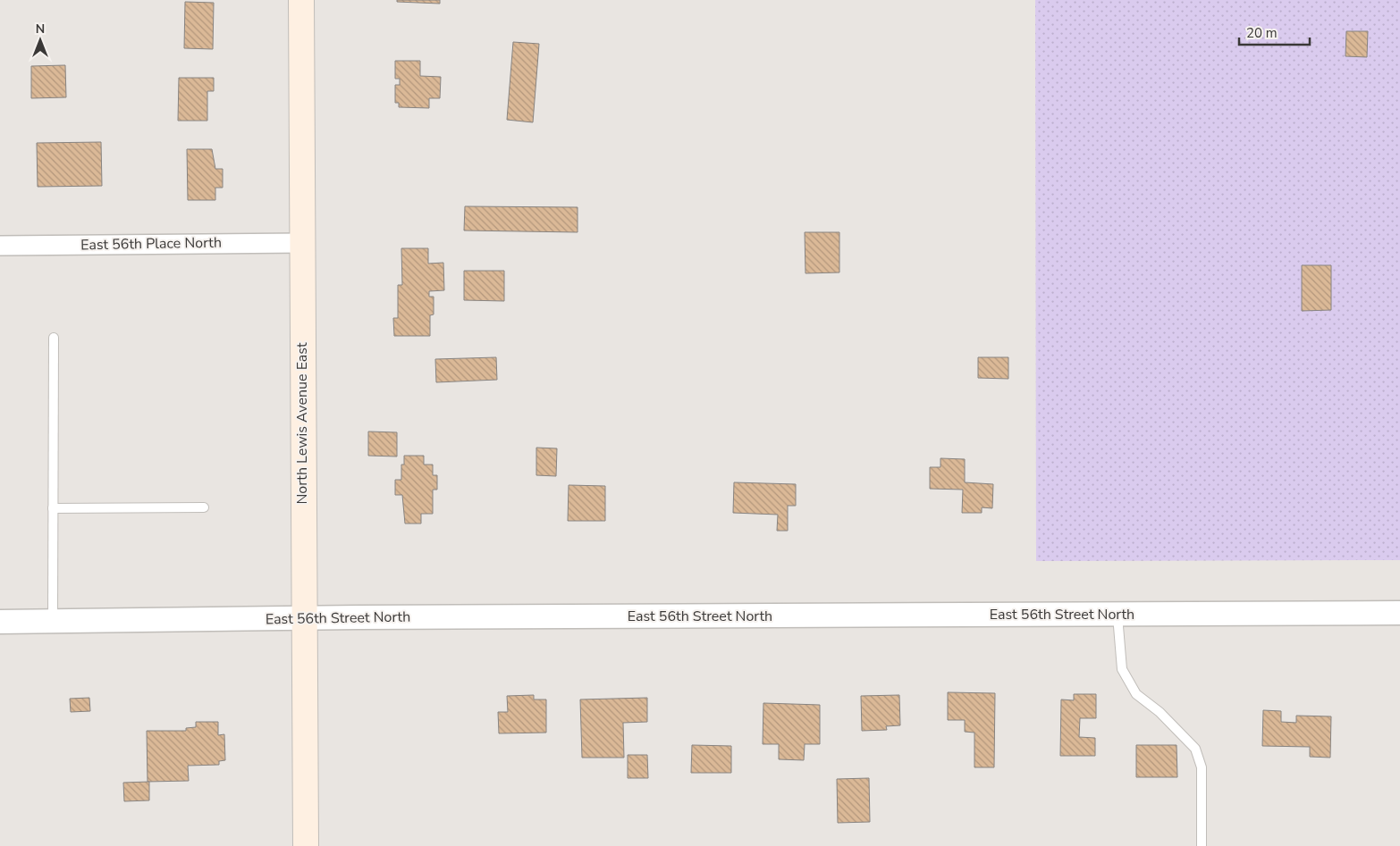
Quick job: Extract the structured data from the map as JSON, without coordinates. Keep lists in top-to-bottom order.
{
  "streets": {
    "main road": ["North Lewis Avenue East"],
    "street": ["East 56th Place North", "East 56th Street North"]
  },
  "crossings": [
    ["East 56th Place North", "North Lewis Avenue East"],
    ["North Lewis Avenue East", "East 56th Street North"]
  ],
  "scale_bar": "20 m",
  "north": "top"
}
